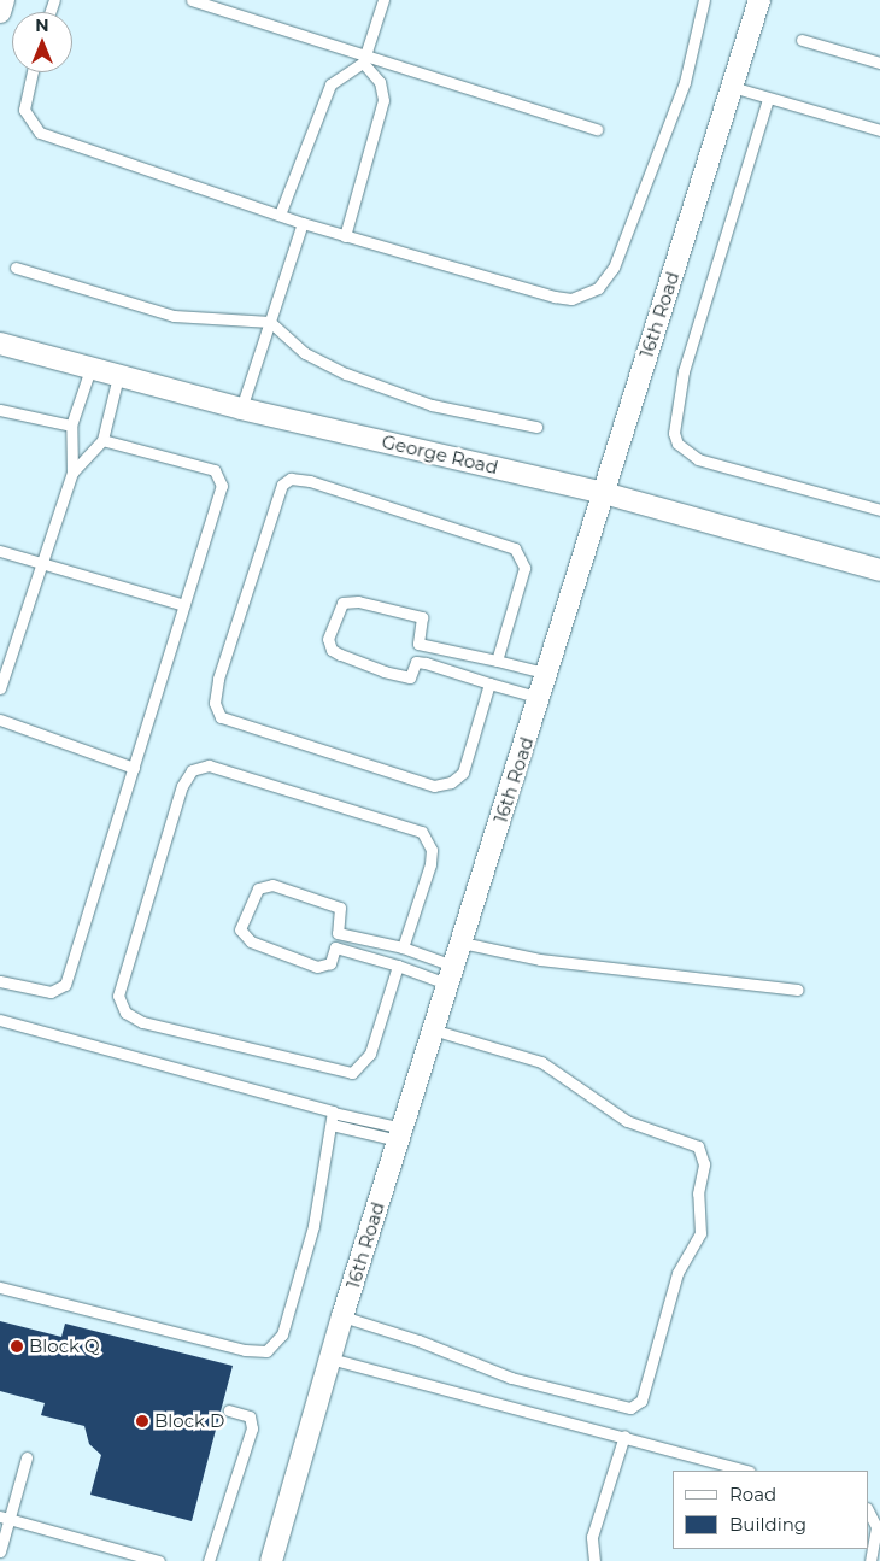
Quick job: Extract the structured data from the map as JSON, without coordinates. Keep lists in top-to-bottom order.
{
  "streets": {
    "street": ["16th Road", "George Road"]
  },
  "crossings": [
    ["16th Road", "George Road"]
  ],
  "places": ["Block Q", "Block D"],
  "legend": ["Road", "Building"],
  "north": "top"
}
